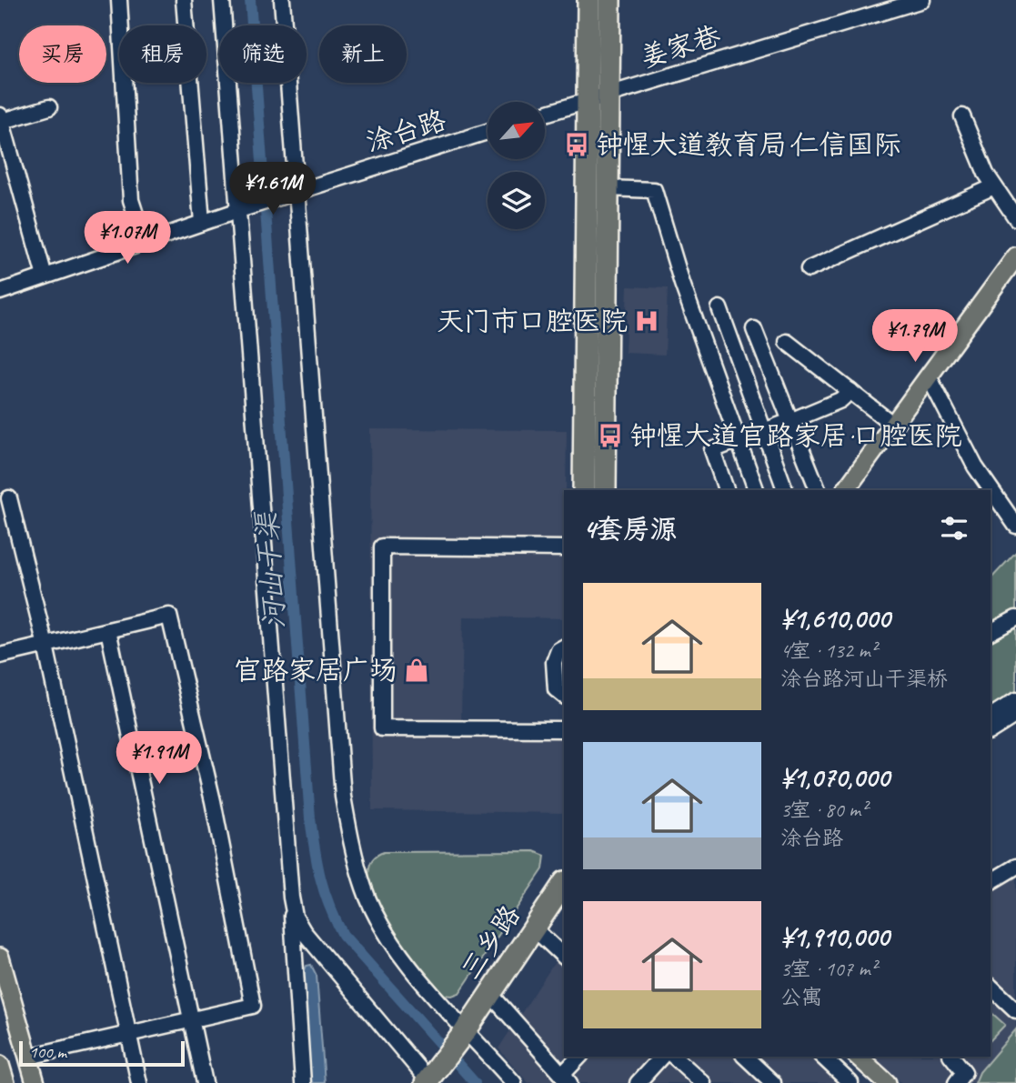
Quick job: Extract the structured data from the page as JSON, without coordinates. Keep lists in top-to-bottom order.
{
  "streets": {
    "highway": ["三乡路"],
    "street": ["姜家巷", "涂台路"]
  },
  "water": ["河山干渠"],
  "places": {
    "bus stop": ["钟惺大道教育局·仁信国际", "钟惺大道官路家居·口腔医院"],
    "hospital": ["天门市口腔医院"],
    "shop": ["官路家居广场"]
  },
  "scale_bar": "100 m",
  "north": "top right",
  "page": {
    "chip": [
      "买房",
      "租房",
      "筛选",
      "新上"
    ],
    "price": [
      "¥1.61M",
      "¥1.07M",
      "¥1.79M",
      "¥1.91M"
    ],
    "heading": "4套房源",
    "list": [
      {
        "name": "¥1,610,000",
        "note": "4室 · 132 m² · 涂台路河山干渠桥"
      },
      {
        "name": "¥1,070,000",
        "note": "3室 · 80 m² · 涂台路"
      },
      {
        "name": "¥1,910,000",
        "note": "3室 · 107 m² · 公寓"
      }
    ],
    "scale": "100 m"
  }
}
